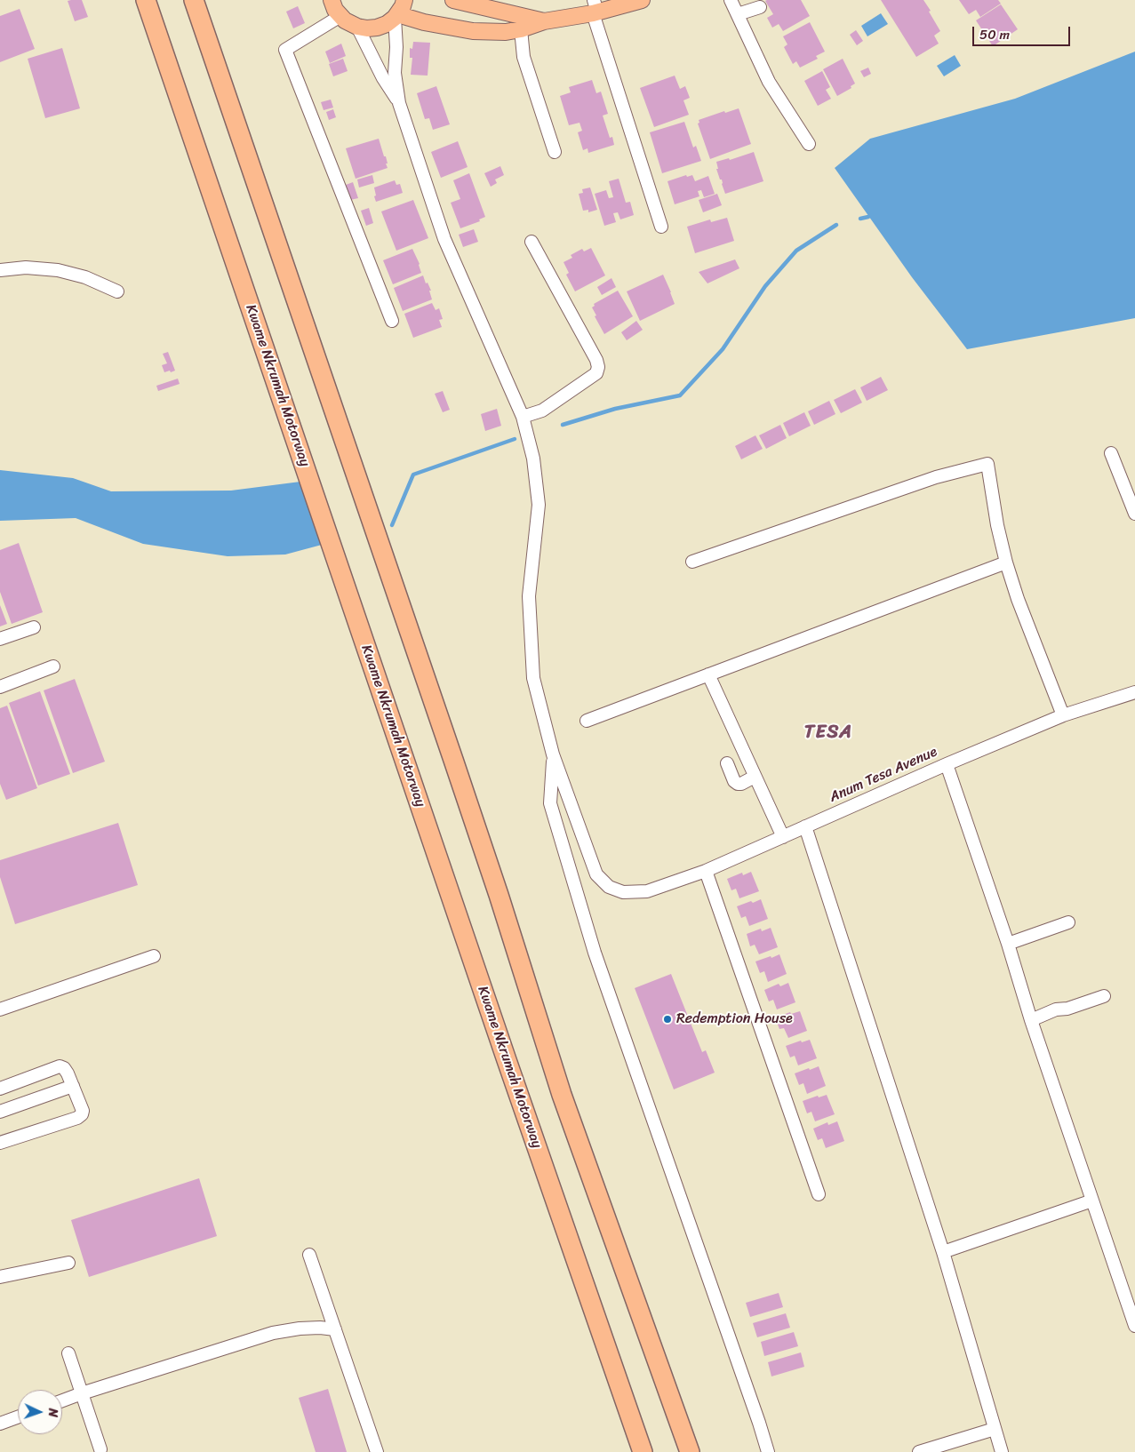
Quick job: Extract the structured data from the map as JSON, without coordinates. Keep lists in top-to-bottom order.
{
  "streets": {
    "highway": ["Kwame Nkrumah Motorway"],
    "street": ["Anum Tesa Avenue"]
  },
  "districts": ["TESA"],
  "places": ["Redemption House"],
  "scale_bar": "50 m",
  "north": "right"
}
